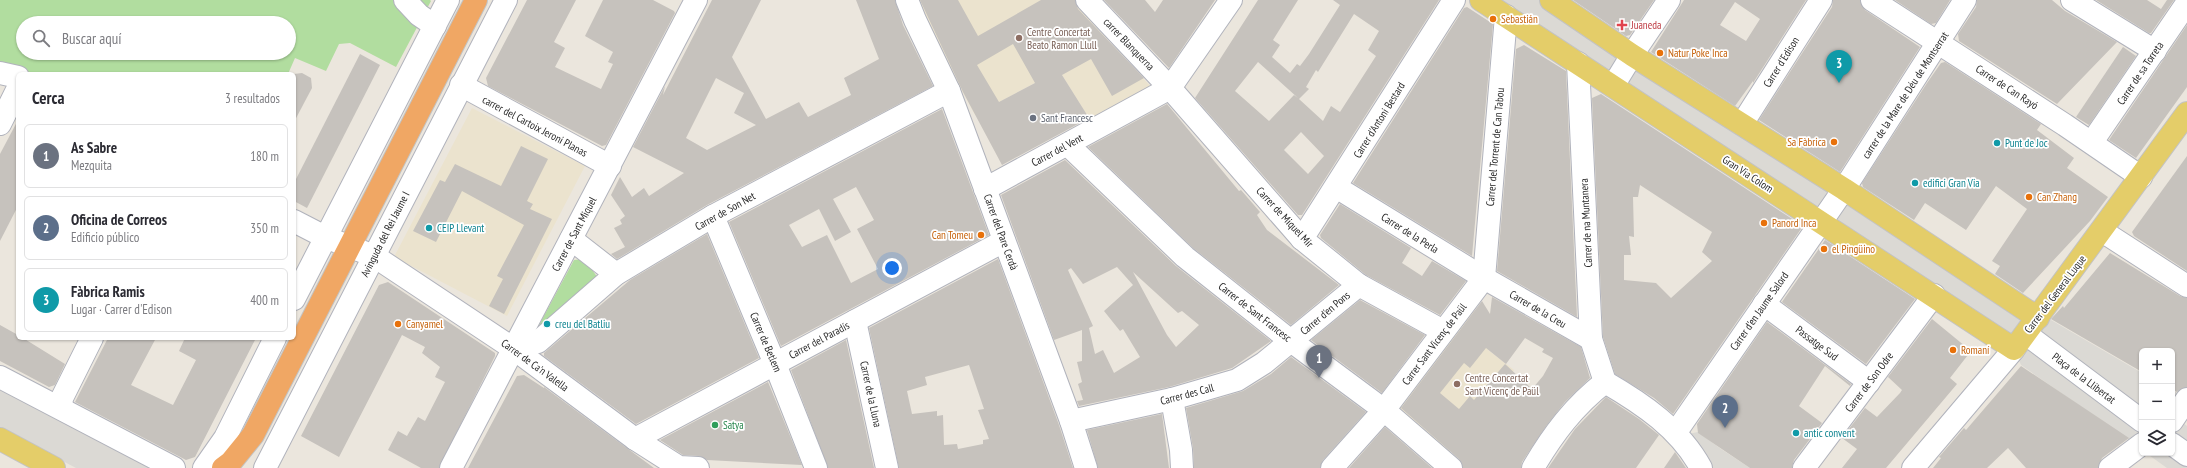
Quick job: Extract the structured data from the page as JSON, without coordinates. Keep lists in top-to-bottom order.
{
  "streets": {
    "main road": ["Gran Via Colom", "Carrer del General Luque"],
    "street": [
      "carrer Blanquerna",
      "Carrer d'Edison",
      "Carrer de sa Torreta",
      "Carrer de Can Rayó",
      "carrer de la Mare de Déu de Montserrat",
      "Carrer d'Antoni Bestard",
      "carrer del Cartoix Jeroni Planas",
      "Carrer del Torrent de Can Tabou",
      "Carrer del Vent",
      "Carrer de Son Net",
      "Carrer de Miquel Mir",
      "Carrer de na Muntanera",
      "Carrer del Pare Cerdà",
      "Carrer de la Perla",
      "Avinguda del Rei Jaume I",
      "Carrer de Sant Miquel",
      "Carrer de la Creu",
      "Carrer d'en Jaume Salord",
      "Carrer de Sant Francesc",
      "Carrer d'en Pons",
      "Carrer del Paradís",
      "Carrer de Betlem",
      "Passatge Sud",
      "Carrer Sant Vicenç de Paül",
      "Carrer de Ca'n Valella",
      "Plaça de la Llibertat",
      "Carrer de Son Odre",
      "Carrer de la Lluna",
      "Carrer des Call"
    ]
  },
  "crossings": [
    ["carrer Blanquerna", "Carrer del Vent"],
    ["carrer Blanquerna", "Carrer de Miquel Mir"],
    ["Carrer de sa Torreta", "Carrer de Can Rayó"],
    ["Carrer de Can Rayó", "carrer de la Mare de Déu de Montserrat"],
    ["Carrer de Can Rayó", "Carrer del General Luque"],
    ["carrer de la Mare de Déu de Montserrat", "Carrer d'en Jaume Salord"],
    ["Carrer d'Antoni Bestard", "Carrer de Miquel Mir"],
    ["Carrer d'Antoni Bestard", "Carrer de la Perla"],
    ["carrer del Cartoix Jeroni Planas", "Avinguda del Rei Jaume I"],
    ["carrer del Cartoix Jeroni Planas", "Carrer de Sant Miquel"],
    ["Carrer del Torrent de Can Tabou", "Gran Via Colom"],
    ["Carrer del Torrent de Can Tabou", "Carrer de la Perla"],
    ["Carrer del Torrent de Can Tabou", "Carrer de la Creu"],
    ["Carrer del Torrent de Can Tabou", "Carrer Sant Vicenç de Paül"],
    ["Carrer del Vent", "Carrer de Miquel Mir"],
    ["Carrer del Vent", "Carrer del Pare Cerdà"],
    ["Carrer del Vent", "Carrer de Sant Francesc"],
    ["Gran Via Colom", "Carrer de na Muntanera"],
    ["Gran Via Colom", "Carrer del General Luque"],
    ["Gran Via Colom", "Carrer d'en Jaume Salord"],
    ["Gran Via Colom", "Plaça de la Llibertat"],
    ["Gran Via Colom", "Carrer de Son Odre"],
    ["Carrer de Son Net", "Carrer del Pare Cerdà"],
    ["Carrer de Son Net", "Carrer de Sant Miquel"],
    ["Carrer de Son Net", "Carrer de Betlem"],
    ["Carrer de Son Net", "Carrer de Ca'n Valella"],
    ["Carrer de Miquel Mir", "Carrer d'en Pons"],
    ["Carrer de Miquel Mir", "Carrer Sant Vicenç de Paül"],
    ["Carrer de na Muntanera", "Carrer de la Creu"],
    ["Carrer del Pare Cerdà", "Carrer del Paradís"],
    ["Carrer del Pare Cerdà", "Carrer des Call"],
    ["Carrer de la Perla", "Carrer de la Creu"],
    ["Carrer de la Perla", "Carrer Sant Vicenç de Paül"],
    ["Avinguda del Rei Jaume I", "Carrer de Ca'n Valella"],
    ["Carrer de Sant Miquel", "Carrer de Ca'n Valella"],
    ["Carrer del General Luque", "Plaça de la Llibertat"],
    ["Carrer de la Creu", "Carrer Sant Vicenç de Paül"],
    ["Carrer d'en Jaume Salord", "Passatge Sud"],
    ["Carrer de Sant Francesc", "Carrer d'en Pons"],
    ["Carrer de Sant Francesc", "Carrer Sant Vicenç de Paül"],
    ["Carrer de Sant Francesc", "Carrer des Call"],
    ["Carrer d'en Pons", "Carrer des Call"],
    ["Carrer del Paradís", "Carrer de Betlem"],
    ["Carrer del Paradís", "Carrer de Ca'n Valella"],
    ["Carrer del Paradís", "Carrer de la Lluna"],
    ["Passatge Sud", "Carrer de Son Odre"]
  ],
  "places": {
    "other": [
      "Sebastián",
      "Centre Concertat Beato Ramon Llull",
      "Natur Poke Inca",
      "Sant Francesc",
      "Sa Fàbrica",
      "Punt de Joc",
      "edifici Gran Via",
      "Can Zhang",
      "Panord Inca",
      "CEIP Llevant",
      "Can Tomeu",
      "el Pingüino",
      "Canyamel",
      "creu del Batliu",
      "Romaní",
      "Centre Concertat Sant Vicenç de Paül",
      "Satya",
      "antic convent"
    ],
    "health": ["Juaneda"]
  },
  "page": {
    "search": "Buscar aquí",
    "pins": ["3", "1", "2"],
    "heading": ["Cerca", "3 resultados"],
    "list": [
      {
        "mark": "1",
        "name": "As Sabre",
        "note": "Mezquita",
        "value": "180 m"
      },
      {
        "mark": "2",
        "name": "Oficina de Correos",
        "note": "Edificio público",
        "value": "350 m"
      },
      {
        "mark": "3",
        "name": "Fàbrica Ramis",
        "note": "Lugar · Carrer d'Edison",
        "value": "400 m"
      }
    ],
    "map_buttons": ["+", "−"]
  }
}
